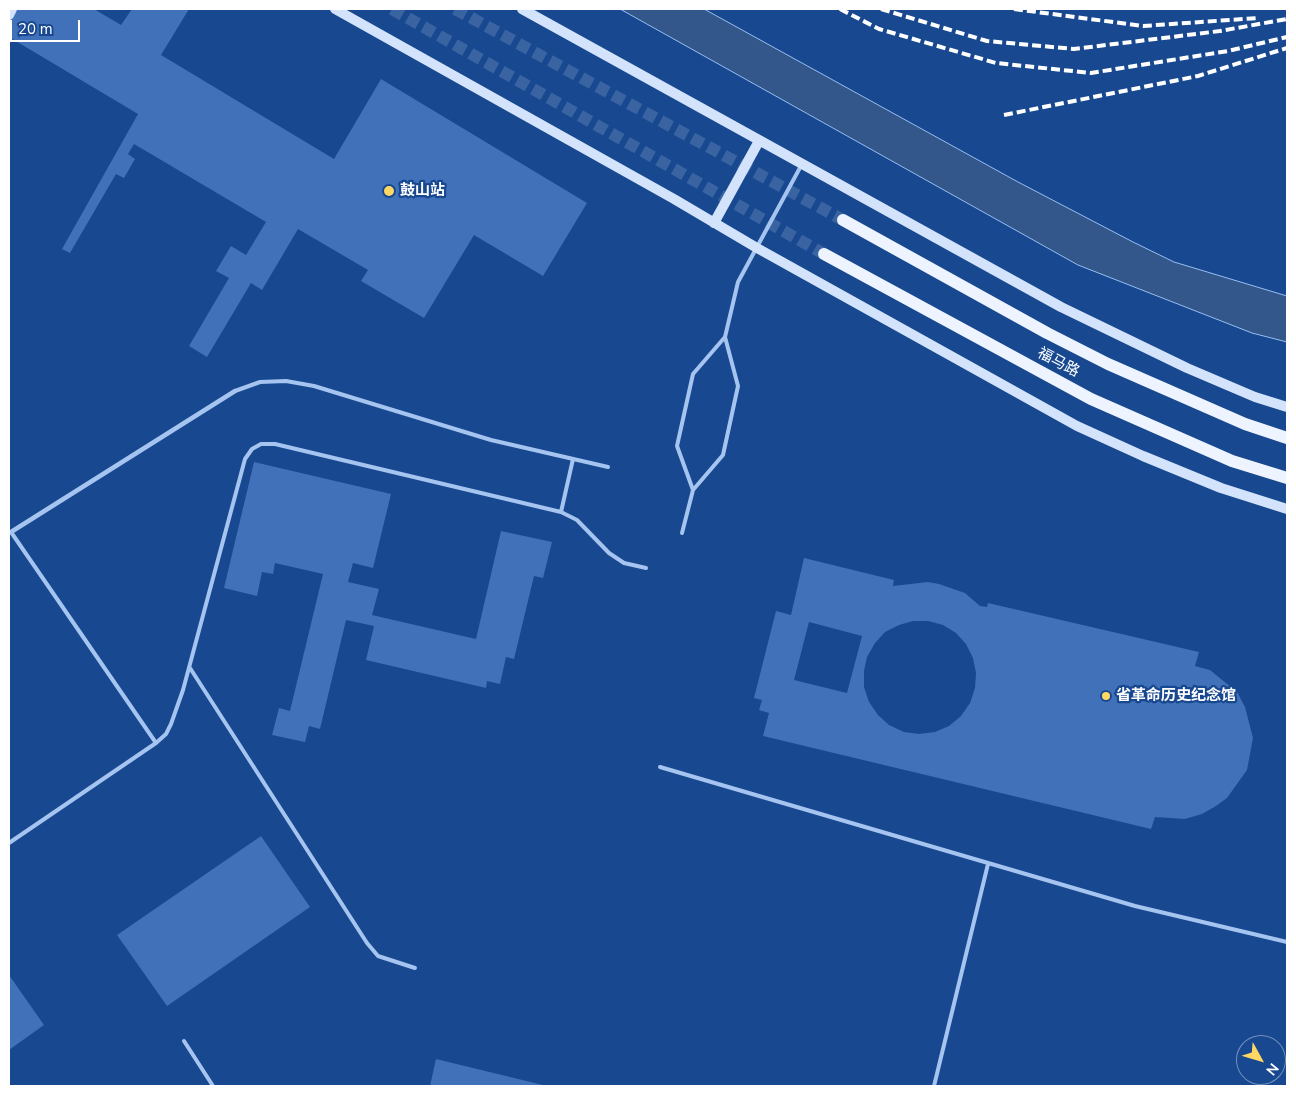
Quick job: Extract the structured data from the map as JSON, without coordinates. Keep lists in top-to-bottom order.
{
  "streets": {
    "main road": ["福马路"]
  },
  "places": ["鼓山站", "省革命历史纪念馆"],
  "scale_bar": "20 m",
  "north": "bottom right"
}
